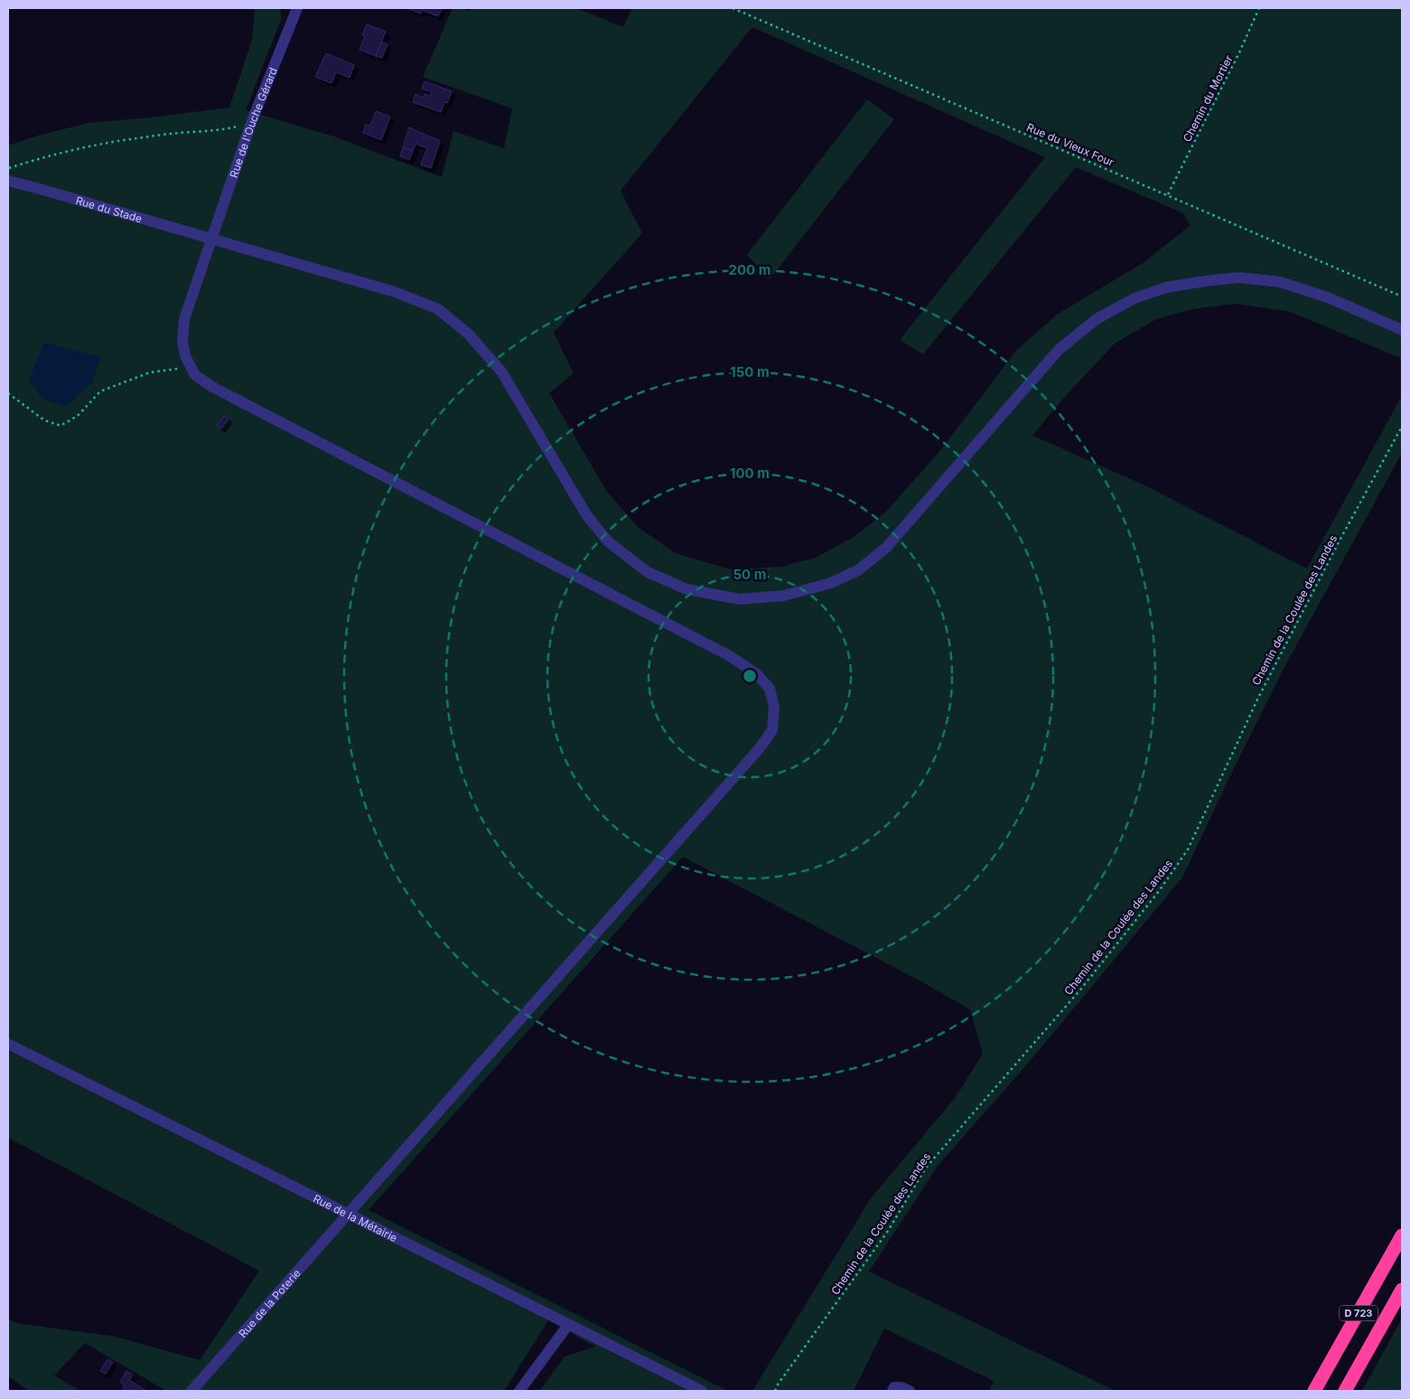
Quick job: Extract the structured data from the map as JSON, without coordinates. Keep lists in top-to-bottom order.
{
  "streets": {
    "highway": ["D 723"],
    "street": [
      "Rue de l'Ouche Gérard",
      "Rue du Stade",
      "Rue de la Métairie",
      "Rue de la Poterie"
    ],
    "path": ["Chemin du Mortier", "Rue du Vieux Four", "Chemin de la Coulée des Landes"]
  },
  "crossings": [
    ["Chemin du Mortier", "Rue du Vieux Four"],
    ["Rue de l'Ouche Gérard", "Rue du Stade"],
    ["Rue de l'Ouche Gérard", "Rue de la Poterie"],
    ["Rue de la Métairie", "Rue de la Poterie"]
  ],
  "rings": [
    "200 m",
    "150 m",
    "100 m",
    "50 m"
  ]
}
